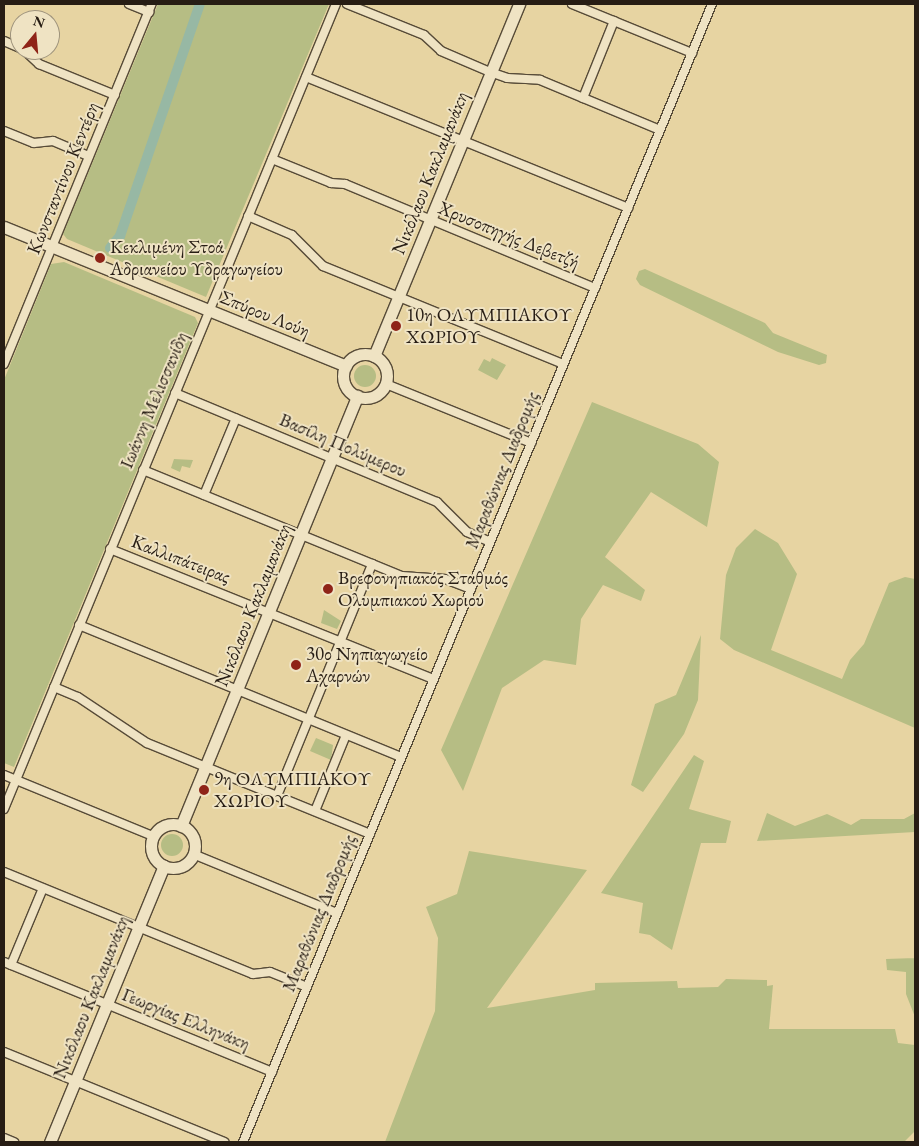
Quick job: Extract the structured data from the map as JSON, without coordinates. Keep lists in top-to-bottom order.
{
  "streets": {
    "street": [
      "Νικόλαου Κακλαμανάκη",
      "Κωνσταντίνου Κεντέρη",
      "Χρυσοπηγής Δεβετζή",
      "Σπύρου Λούη",
      "Ιωάννη Μελισσανίδη",
      "Βασίλη Πολύμερου",
      "Μαραθώνιας Διαδρομής",
      "Καλλιπάτειρας",
      "Γεωργίας Ελληνάκη"
    ]
  },
  "crossings": [
    ["Νικόλαου Κακλαμανάκη", "Χρυσοπηγής Δεβετζή"],
    ["Νικόλαου Κακλαμανάκη", "Σπύρου Λούη"],
    ["Νικόλαου Κακλαμανάκη", "Βασίλη Πολύμερου"],
    ["Νικόλαου Κακλαμανάκη", "Καλλιπάτειρας"],
    ["Νικόλαου Κακλαμανάκη", "Γεωργίας Ελληνάκη"],
    ["Κωνσταντίνου Κεντέρη", "Σπύρου Λούη"],
    ["Χρυσοπηγής Δεβετζή", "Ιωάννη Μελισσανίδη"],
    ["Χρυσοπηγής Δεβετζή", "Μαραθώνιας Διαδρομής"],
    ["Σπύρου Λούη", "Ιωάννη Μελισσανίδη"],
    ["Ιωάννη Μελισσανίδη", "Βασίλη Πολύμερου"],
    ["Ιωάννη Μελισσανίδη", "Καλλιπάτειρας"],
    ["Βασίλη Πολύμερου", "Μαραθώνιας Διαδρομής"],
    ["Μαραθώνιας Διαδρομής", "Καλλιπάτειρας"],
    ["Μαραθώνιας Διαδρομής", "Γεωργίας Ελληνάκη"]
  ],
  "places": [
    "Κεκλιμένη Στοά Αδριανείου Υδραγωγείου",
    "10η ΟΛΥΜΠΙΑΚΟΥ ΧΩΡΙΟΥ",
    "Βρεφονηπιακός Σταθμός Ολυμπιακού Χωριού",
    "30ο Νηπιαγωγείο Αχαρνών",
    "9η ΟΛΥΜΠΙΑΚΟΥ ΧΩΡΙΟΥ"
  ],
  "north": "top"
}
